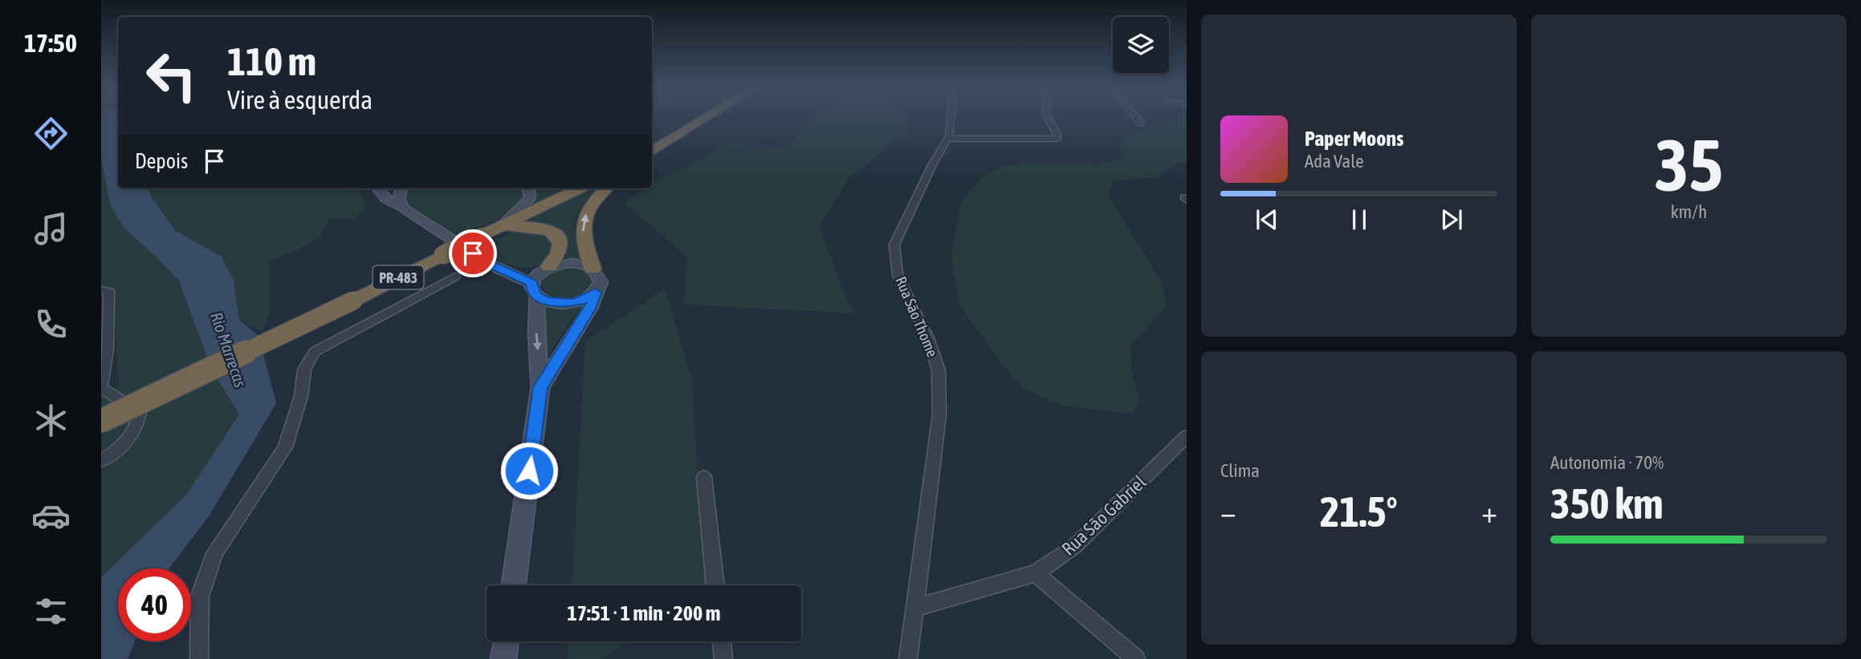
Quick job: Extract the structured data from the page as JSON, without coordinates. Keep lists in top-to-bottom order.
{
  "streets": {
    "highway": ["PR-483"],
    "street": ["Rua São Thome", "Rua São Gabriel"]
  },
  "crossings": [
    ["Rua São Thome", "Rua São Gabriel"]
  ],
  "water": ["Rio Marrecas"],
  "page": {
    "tabs": "17:50",
    "tile": [
      ["35", "km/h"],
      "Clima",
      ["Autonomia · 70%", "350 km"]
    ],
    "turn": ["110 m", "Vire à esquerda"],
    "song": ["Paper Moons", "Ada Vale"],
    "then": "Depois",
    "heat": ["−", "21.5°", "+"],
    "limit": "40",
    "trip": "17:51 · 1 min · 200 m"
  }
}
